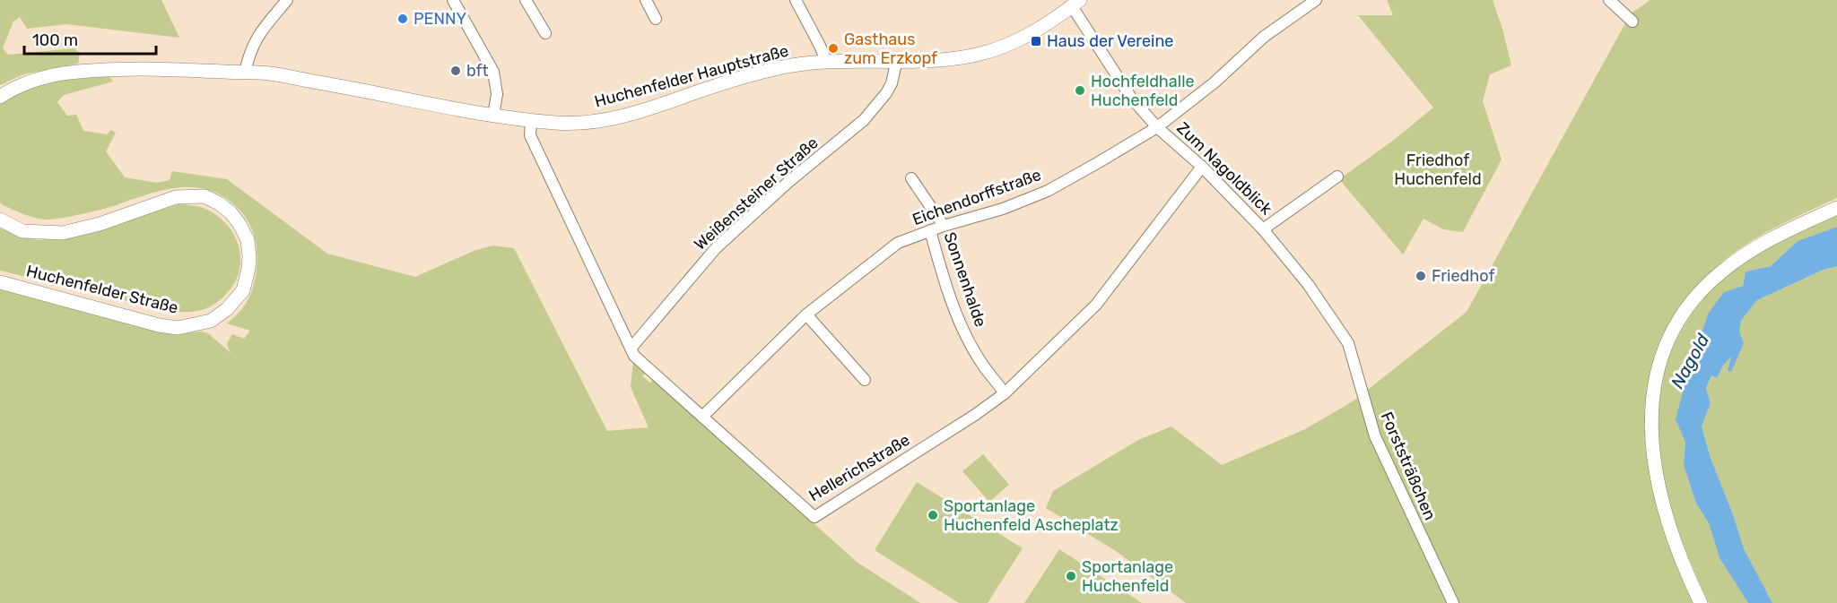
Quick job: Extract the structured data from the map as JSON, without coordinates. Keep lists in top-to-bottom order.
{
  "streets": {
    "main road": ["Huchenfelder Hauptstraße", "Huchenfelder Straße"],
    "street": [
      "Zum Nagoldblick",
      "Weißensteiner Straße",
      "Eichendorffstraße",
      "Sonnenhalde",
      "Forststräßchen",
      "Hellerichstraße"
    ]
  },
  "crossings": [
    ["Huchenfelder Hauptstraße", "Zum Nagoldblick"],
    ["Huchenfelder Hauptstraße", "Weißensteiner Straße"],
    ["Huchenfelder Hauptstraße", "Hellerichstraße"],
    ["Zum Nagoldblick", "Eichendorffstraße"],
    ["Zum Nagoldblick", "Forststräßchen"],
    ["Zum Nagoldblick", "Hellerichstraße"],
    ["Weißensteiner Straße", "Hellerichstraße"],
    ["Eichendorffstraße", "Sonnenhalde"],
    ["Eichendorffstraße", "Hellerichstraße"],
    ["Sonnenhalde", "Hellerichstraße"]
  ],
  "water": ["Nagold"],
  "parks": ["Friedhof Huchenfeld"],
  "places": {
    "other": [
      "PENNY",
      "Gasthaus zum Erzkopf",
      "bft",
      "Hochfeldhalle Huchenfeld",
      "Friedhof",
      "Sportanlage Huchenfeld Ascheplatz",
      "Sportanlage Huchenfeld"
    ],
    "transit": ["Haus der Vereine"]
  },
  "scale_bar": "100 m"
}
